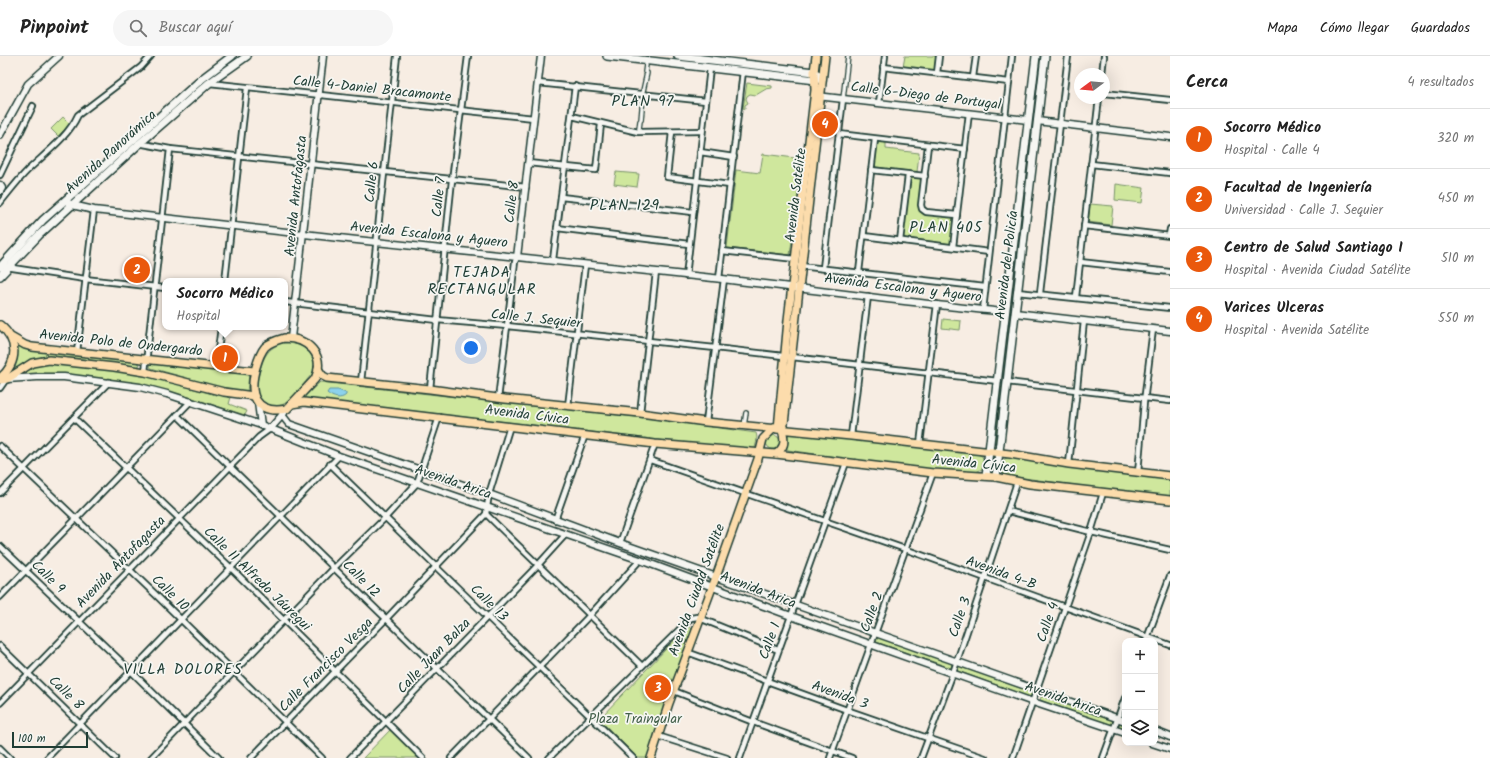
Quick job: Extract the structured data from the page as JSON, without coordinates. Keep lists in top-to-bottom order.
{
  "streets": {
    "main road": [
      "Avenida Panorámica",
      "Avenida Satélite",
      "Avenida del Policía",
      "Avenida Polo de Ondergardo",
      "Avenida Cívica",
      "Avenida Ciudad Satélite"
    ],
    "street": [
      "Calle 4-Daniel Bracamonte",
      "Calle 6-Diego de Portugal",
      "Calle 6",
      "Avenida Antofagasta",
      "Calle 7",
      "Calle 8",
      "Avenida Escalona y Aguero",
      "Calle J. Sequier",
      "Avenida Arica",
      "Avenida 4-B",
      "Calle 9",
      "Calle 11 Alfredo Jáuregui",
      "Calle 12",
      "Calle 10",
      "Calle 13",
      "Calle 2",
      "Calle 3",
      "Calle 4",
      "Calle 1",
      "Calle Juan Balza",
      "Calle Francisco Vesga",
      "Avenida 3"
    ]
  },
  "crossings": [
    ["Calle 4-Daniel Bracamonte", "Avenida Panorámica"],
    ["Calle 4-Daniel Bracamonte", "Calle 6"],
    ["Calle 4-Daniel Bracamonte", "Avenida Antofagasta"],
    ["Calle 4-Daniel Bracamonte", "Calle 7"],
    ["Calle 4-Daniel Bracamonte", "Calle 8"],
    ["Calle 6-Diego de Portugal", "Avenida Satélite"],
    ["Calle 6-Diego de Portugal", "Avenida del Policía"],
    ["Avenida Panorámica", "Avenida Escalona y Aguero"],
    ["Calle 6", "Avenida Escalona y Aguero"],
    ["Calle 6", "Calle J. Sequier"],
    ["Calle 6", "Avenida Cívica"],
    ["Avenida Satélite", "Avenida Escalona y Aguero"],
    ["Avenida Antofagasta", "Calle 8"],
    ["Avenida Antofagasta", "Avenida Escalona y Aguero"],
    ["Avenida Antofagasta", "Calle J. Sequier"],
    ["Avenida Antofagasta", "Avenida Polo de Ondergardo"],
    ["Avenida Antofagasta", "Avenida Cívica"],
    ["Avenida Antofagasta", "Avenida Arica"],
    ["Avenida Antofagasta", "Calle 9"],
    ["Avenida Antofagasta", "Calle 11 Alfredo Jáuregui"],
    ["Avenida Antofagasta", "Calle 12"],
    ["Avenida Antofagasta", "Calle 10"],
    ["Calle 7", "Avenida Escalona y Aguero"],
    ["Calle 7", "Calle J. Sequier"],
    ["Calle 7", "Avenida Cívica"],
    ["Calle 8", "Avenida Escalona y Aguero"],
    ["Calle 8", "Calle J. Sequier"],
    ["Calle 8", "Avenida Cívica"],
    ["Avenida Escalona y Aguero", "Avenida del Policía"],
    ["Avenida del Policía", "Calle J. Sequier"],
    ["Avenida del Policía", "Avenida Cívica"],
    ["Avenida Polo de Ondergardo", "Avenida Cívica"],
    ["Avenida Polo de Ondergardo", "Avenida Arica"],
    ["Avenida Cívica", "Avenida Arica"],
    ["Avenida Cívica", "Avenida Ciudad Satélite"],
    ["Avenida Cívica", "Calle 2"],
    ["Avenida Cívica", "Calle 3"],
    ["Avenida Cívica", "Calle 4"],
    ["Avenida Cívica", "Calle 1"],
    ["Avenida Arica", "Avenida Ciudad Satélite"],
    ["Avenida Arica", "Calle 2"],
    ["Avenida Arica", "Calle 3"],
    ["Avenida Arica", "Calle 4"],
    ["Avenida Arica", "Calle 1"],
    ["Avenida Arica", "Calle Juan Balza"],
    ["Avenida 4-B", "Avenida Ciudad Satélite"],
    ["Avenida 4-B", "Calle 2"],
    ["Avenida 4-B", "Calle 3"],
    ["Avenida 4-B", "Calle 4"],
    ["Avenida 4-B", "Calle 1"],
    ["Calle 11 Alfredo Jáuregui", "Calle Juan Balza"],
    ["Calle 11 Alfredo Jáuregui", "Calle Francisco Vesga"],
    ["Calle 12", "Calle Juan Balza"],
    ["Calle 12", "Calle Francisco Vesga"],
    ["Avenida Ciudad Satélite", "Avenida 3"],
    ["Calle 10", "Calle Francisco Vesga"],
    ["Calle 13", "Calle Juan Balza"],
    ["Calle 13", "Calle Francisco Vesga"],
    ["Calle 2", "Avenida 3"],
    ["Calle 3", "Avenida 3"],
    ["Calle 1", "Avenida 3"]
  ],
  "districts": [
    "PLAN 97",
    "PLAN 129",
    "PLAN 405",
    "TEJADA RECTANGULAR",
    "VILLA DOLORES"
  ],
  "parks": ["Plaza Traingular"],
  "scale_bar": "100 m",
  "north": "left",
  "page": {
    "header": "Pinpoint",
    "search": "Buscar aquí",
    "nav": ["Mapa", "Cómo llegar", "Guardados"],
    "heading": ["Cerca", "4 resultados"],
    "list": [
      {
        "mark": "1",
        "name": "Socorro Médico",
        "note": "Hospital · Calle 4",
        "value": "320 m"
      },
      {
        "mark": "2",
        "name": "Facultad de Ingeniería",
        "note": "Universidad · Calle J. Sequier",
        "value": "450 m"
      },
      {
        "mark": "3",
        "name": "Centro de Salud Santiago I",
        "note": "Hospital · Avenida Ciudad Satélite",
        "value": "510 m"
      },
      {
        "mark": "4",
        "name": "Varices Ulceras",
        "note": "Hospital · Avenida Satélite",
        "value": "550 m"
      }
    ],
    "pins": [
      "4",
      "2",
      "1",
      "3"
    ],
    "popup": ["Socorro Médico", "Hospital"],
    "map_buttons": ["+", "−"],
    "scale": "100 m"
  }
}
